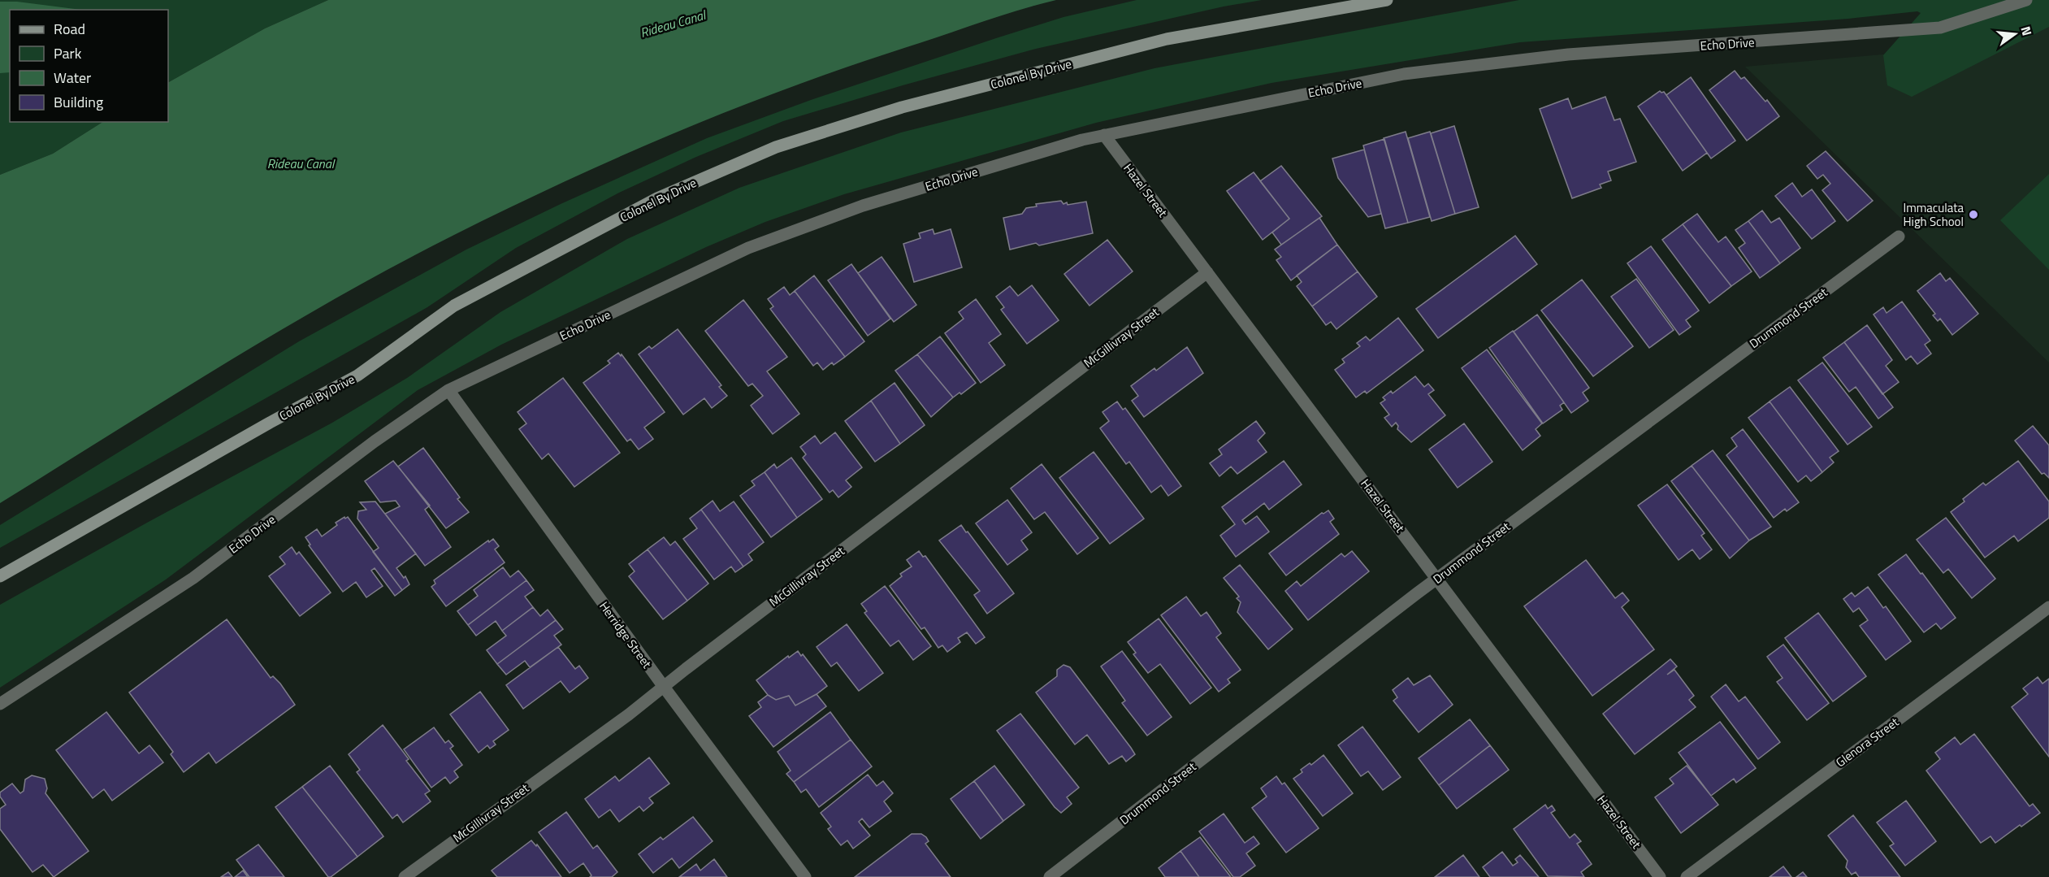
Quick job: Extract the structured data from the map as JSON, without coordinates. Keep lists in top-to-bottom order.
{
  "streets": {
    "main road": ["Colonel By Drive"],
    "street": [
      "Echo Drive",
      "Hazel Street",
      "Drummond Street",
      "McGillivray Street",
      "Herridge Street",
      "Glenora Street"
    ]
  },
  "crossings": [
    ["Echo Drive", "Hazel Street"],
    ["Echo Drive", "Herridge Street"],
    ["Hazel Street", "Drummond Street"],
    ["Hazel Street", "McGillivray Street"],
    ["McGillivray Street", "Herridge Street"]
  ],
  "water": ["Rideau Canal"],
  "places": ["Immaculata High School"],
  "legend": [
    "Road",
    "Park",
    "Water",
    "Building"
  ],
  "north": "right"
}
